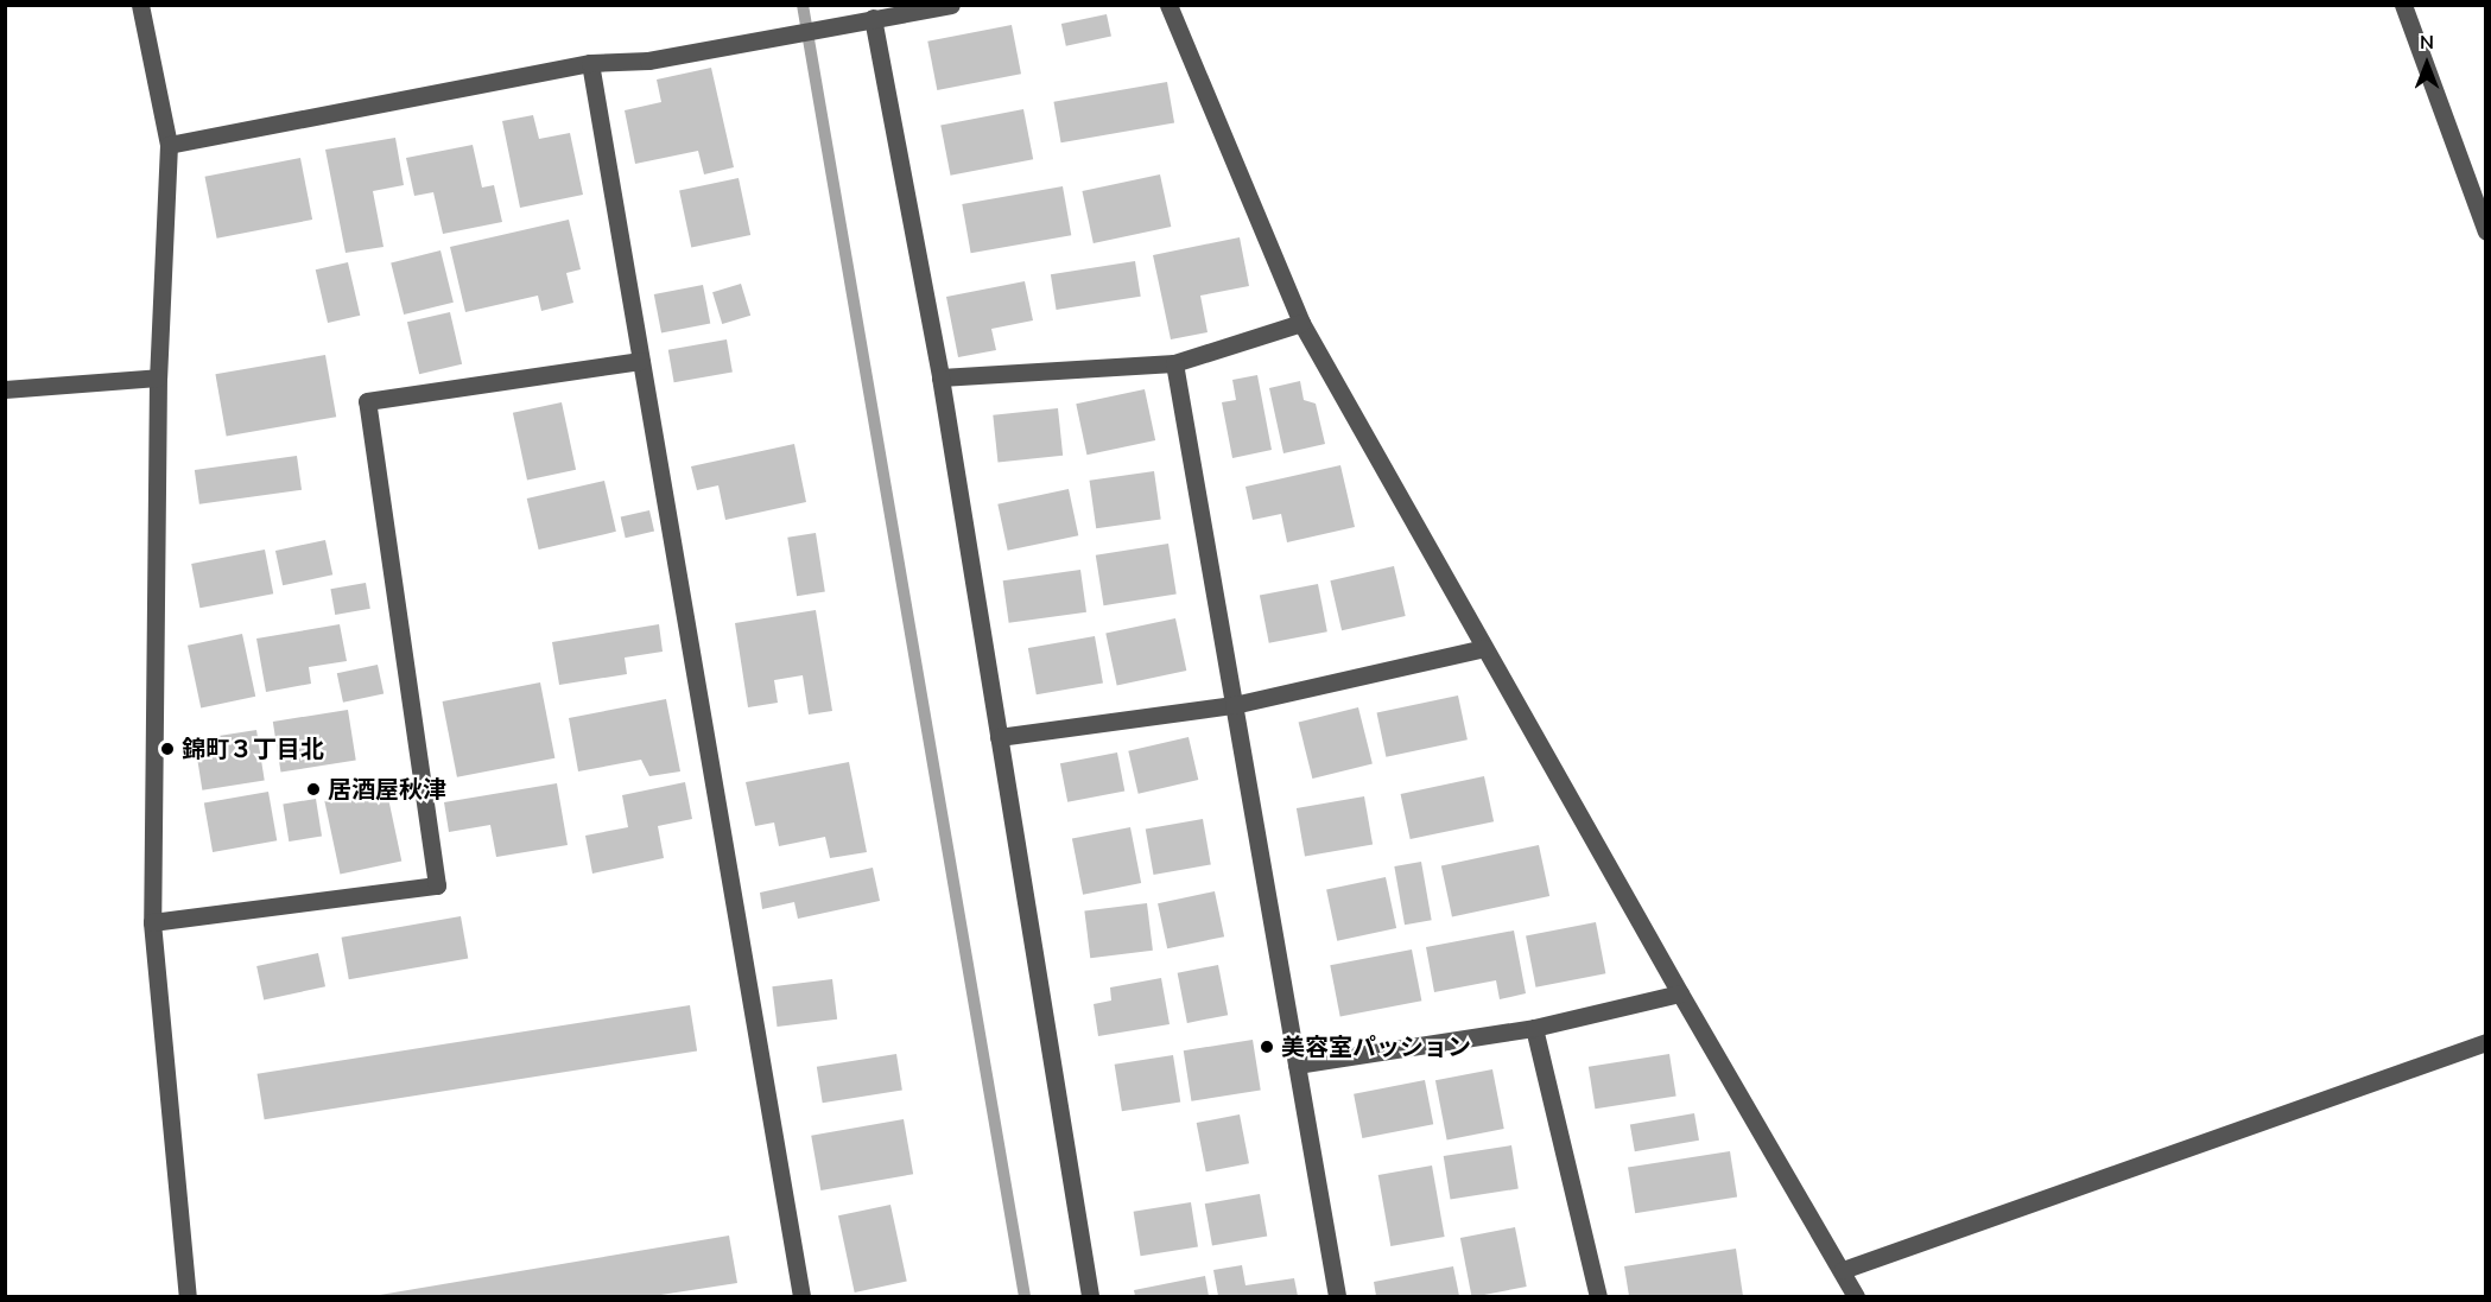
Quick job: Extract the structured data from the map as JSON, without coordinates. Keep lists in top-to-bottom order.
{
  "places": ["錦町３丁目北", "居酒屋秋津", "美容室パッション"],
  "north": "top"
}
